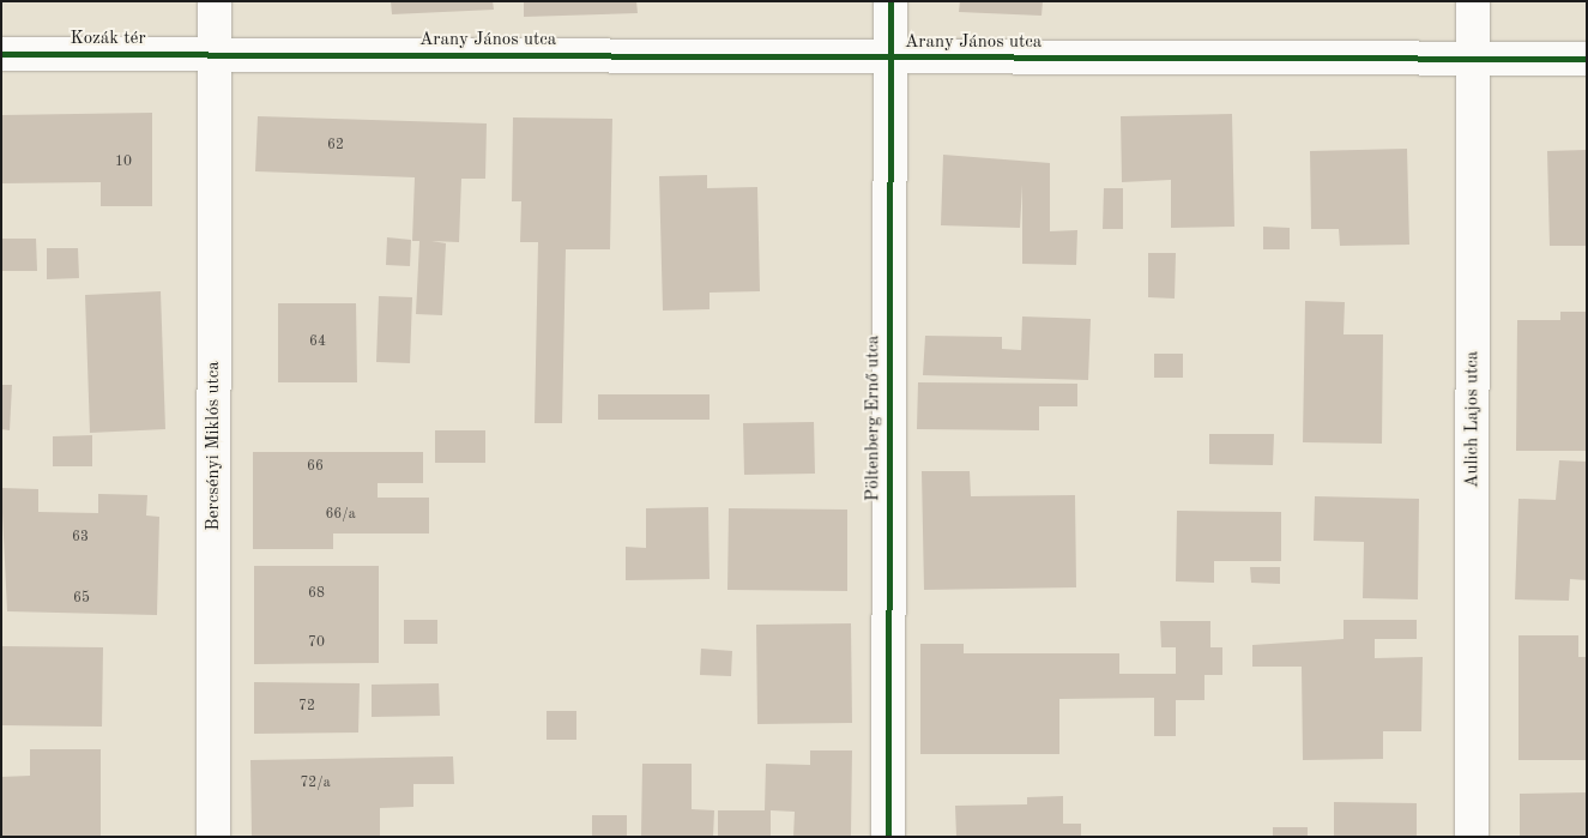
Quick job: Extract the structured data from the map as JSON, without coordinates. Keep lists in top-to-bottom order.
{
  "streets": {
    "street": [
      "Kozák tér",
      "Arany János utca",
      "Pöltenberg Ernő utca",
      "Aulich Lajos utca",
      "Bercsényi Miklós utca"
    ]
  },
  "crossings": [
    ["Kozák tér", "Arany János utca"],
    ["Kozák tér", "Bercsényi Miklós utca"],
    ["Arany János utca", "Pöltenberg Ernő utca"],
    ["Arany János utca", "Aulich Lajos utca"],
    ["Arany János utca", "Bercsényi Miklós utca"]
  ],
  "house_numbers": [
    "62",
    "10",
    "64",
    "66",
    "66/a",
    "63",
    "68",
    "65",
    "70",
    "72",
    "72/a"
  ]
}
